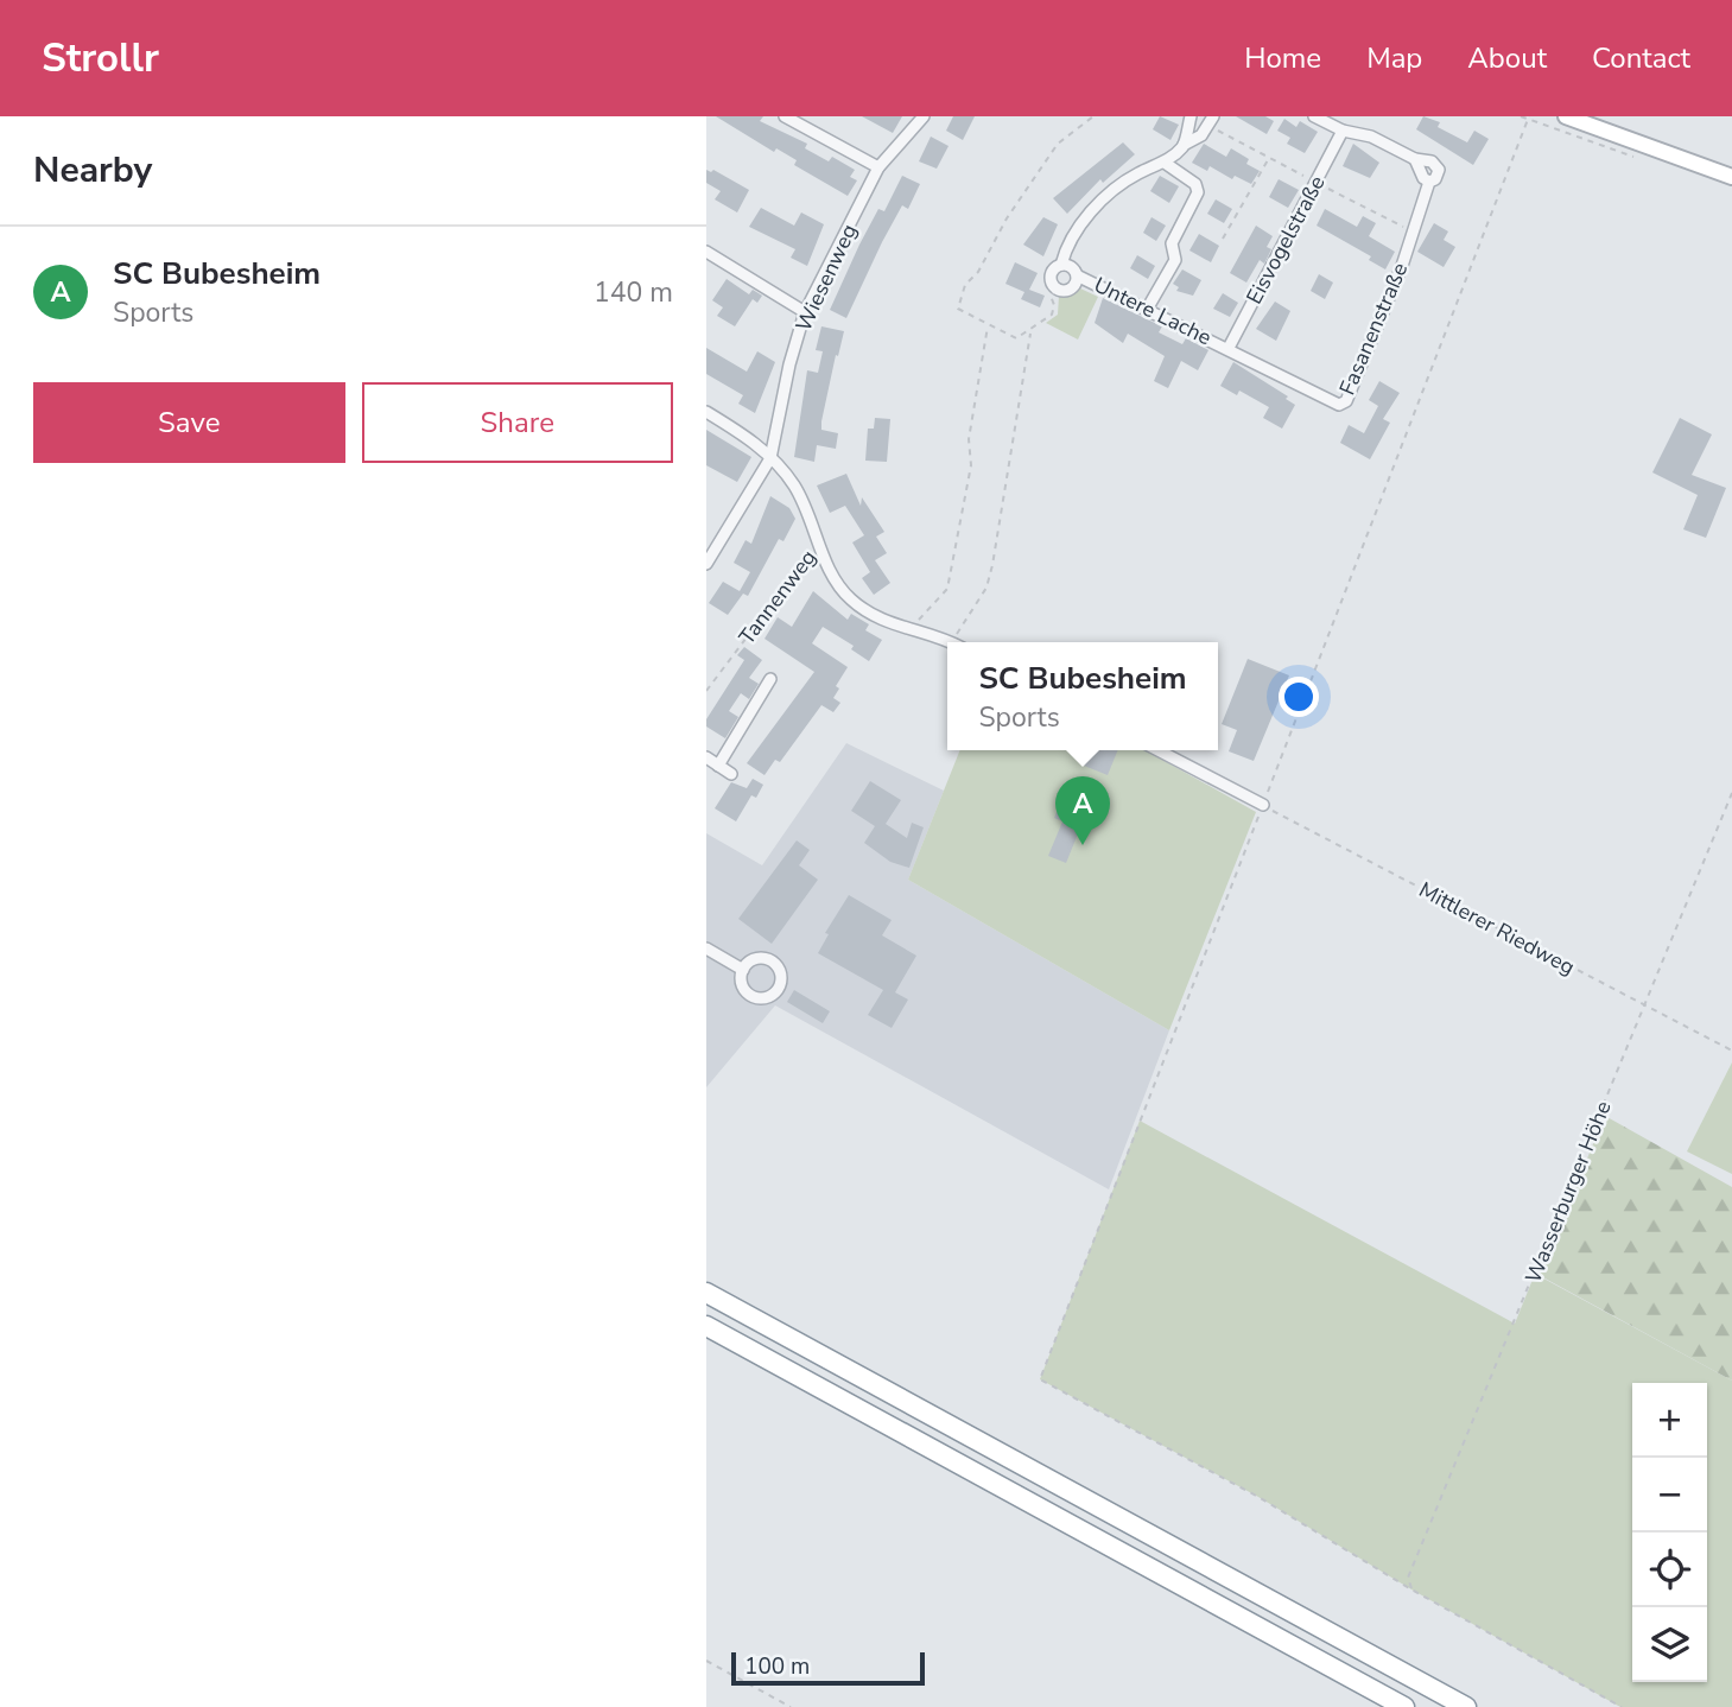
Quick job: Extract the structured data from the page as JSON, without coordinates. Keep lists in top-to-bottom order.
{
  "streets": {
    "street": [
      "Eisvogelstraße",
      "Wiesenweg",
      "Untere Lache",
      "Fasanenstraße"
    ],
    "path": ["Tannenweg", "Mittlerer Riedweg", "Wasserburger Höhe"]
  },
  "crossings": [
    ["Eisvogelstraße", "Untere Lache"],
    ["Eisvogelstraße", "Fasanenstraße"],
    ["Untere Lache", "Fasanenstraße"],
    ["Mittlerer Riedweg", "Wasserburger Höhe"]
  ],
  "scale_bar": "100 m",
  "page": {
    "header": "Strollr",
    "nav": [
      "Home",
      "Map",
      "About",
      "Contact"
    ],
    "heading": "Nearby",
    "list": [
      {
        "mark": "A",
        "name": "SC Bubesheim",
        "note": "Sports",
        "value": "140 m"
      }
    ],
    "buttons": ["Save", "Share"],
    "popup": ["SC Bubesheim", "Sports"],
    "pins": "A",
    "map_buttons": ["+", "−"],
    "scale": "100 m"
  }
}
